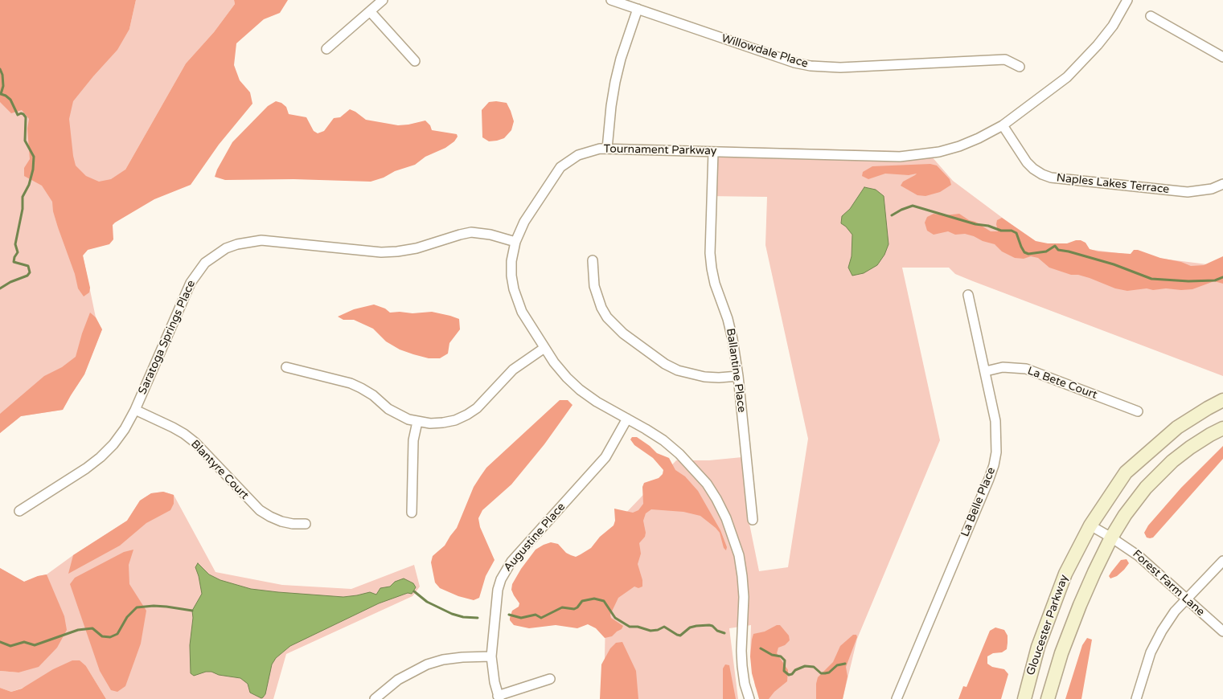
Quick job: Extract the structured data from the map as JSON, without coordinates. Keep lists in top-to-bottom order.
{
  "streets": {
    "main road": ["Gloucester Parkway"],
    "street": [
      "Willowdale Place",
      "Tournament Parkway",
      "Naples Lakes Terrace",
      "Saratoga Springs Place",
      "Ballantine Place",
      "La Bete Court",
      "Blantyre Court",
      "La Belle Place",
      "Augustine Place",
      "Forest Farm Lane"
    ]
  },
  "crossings": [
    ["Tournament Parkway", "Naples Lakes Terrace"],
    ["Tournament Parkway", "Saratoga Springs Place"],
    ["Tournament Parkway", "Ballantine Place"],
    ["Tournament Parkway", "Augustine Place"],
    ["Saratoga Springs Place", "Blantyre Court"],
    ["La Bete Court", "La Belle Place"],
    ["Forest Farm Lane", "Gloucester Parkway"]
  ]
}
